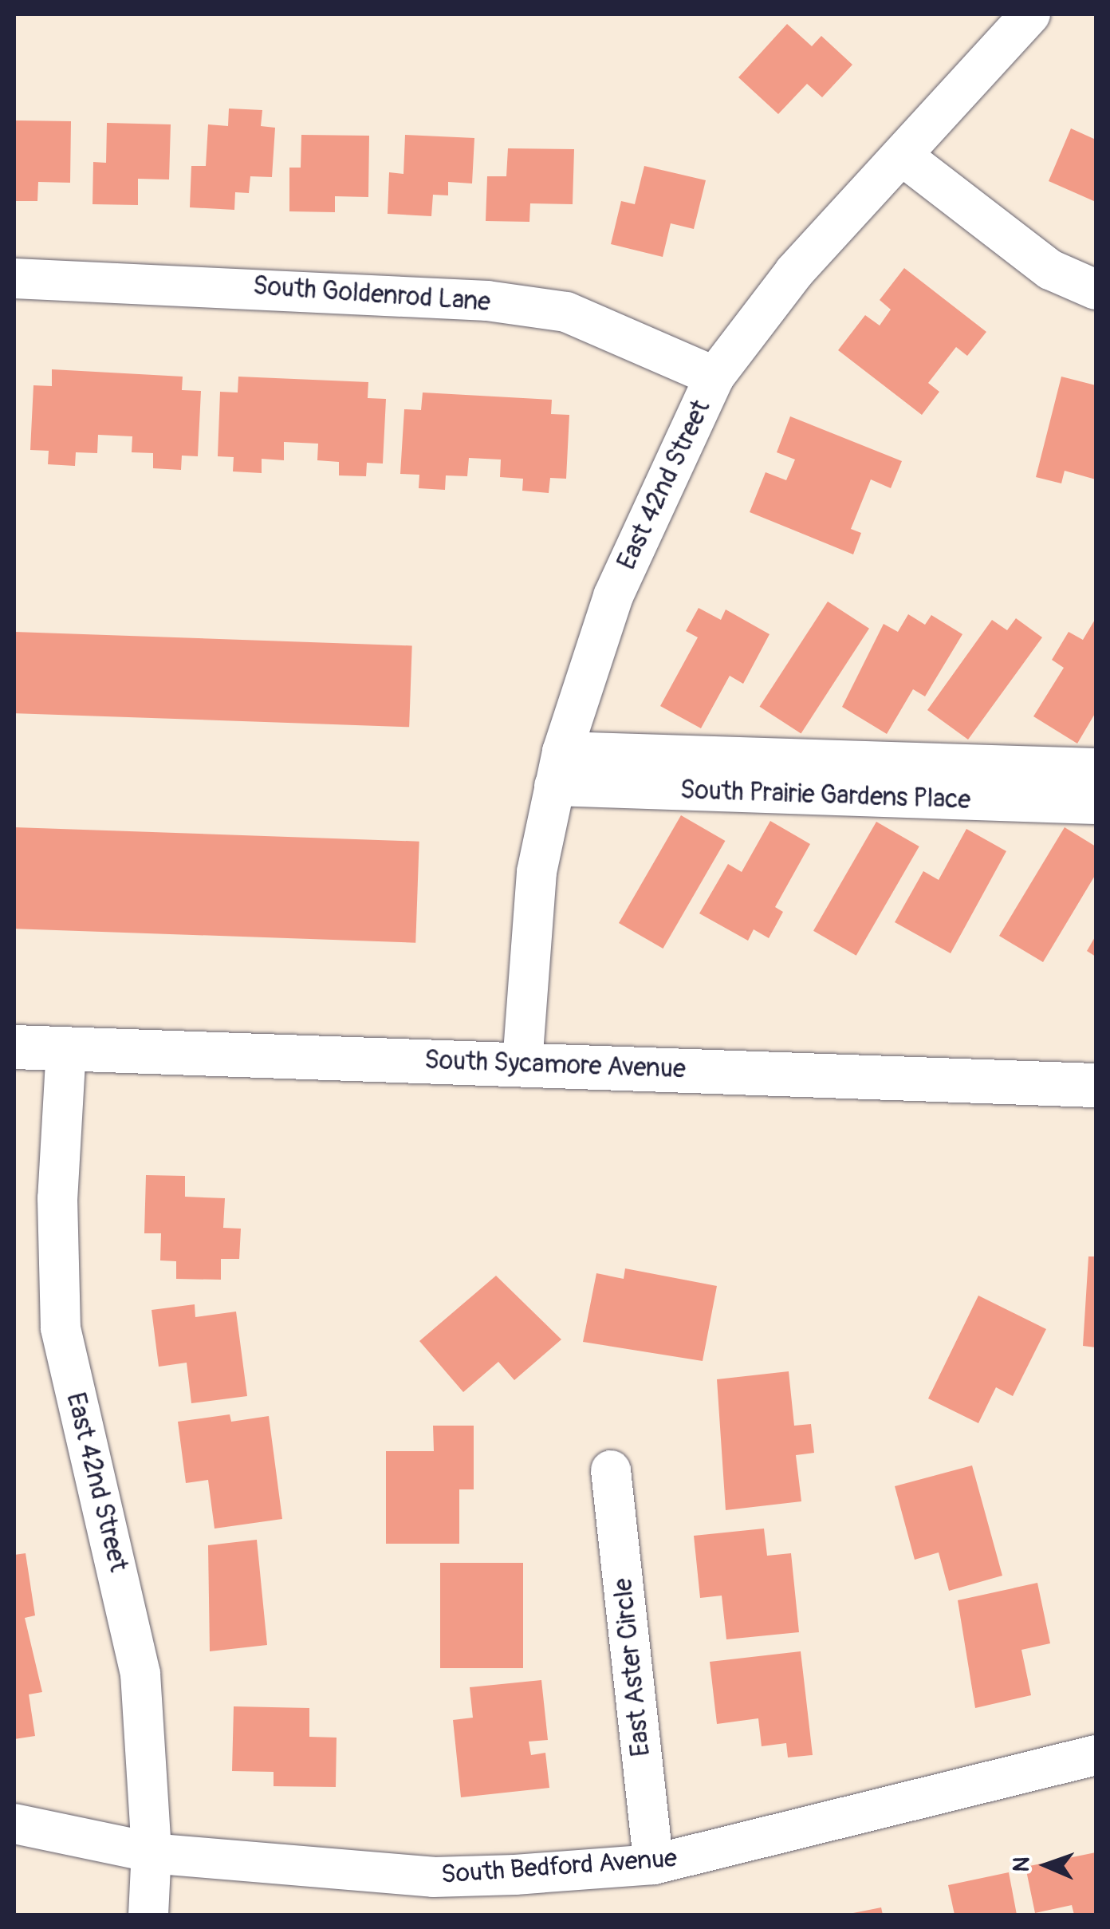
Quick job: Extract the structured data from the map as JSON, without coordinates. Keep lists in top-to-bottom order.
{
  "streets": {
    "main road": ["South Sycamore Avenue"],
    "street": [
      "South Goldenrod Lane",
      "East 42nd Street",
      "South Prairie Gardens Place",
      "East Aster Circle",
      "South Bedford Avenue"
    ]
  },
  "crossings": [
    ["South Goldenrod Lane", "East 42nd Street"],
    ["East 42nd Street", "South Prairie Gardens Place"],
    ["East 42nd Street", "South Sycamore Avenue"],
    ["East 42nd Street", "South Bedford Avenue"],
    ["East Aster Circle", "South Bedford Avenue"]
  ],
  "north": "left"
}
